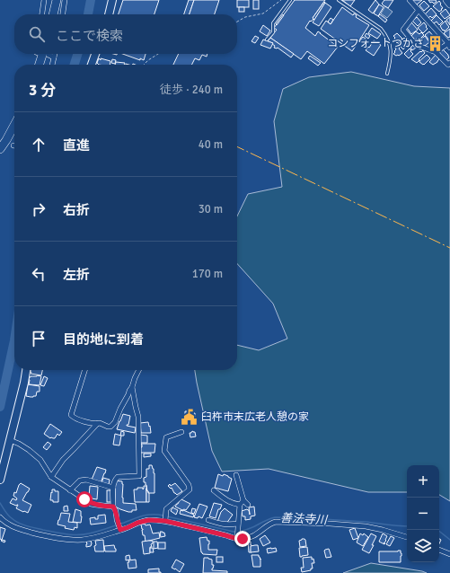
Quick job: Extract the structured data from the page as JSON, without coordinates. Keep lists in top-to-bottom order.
{
  "water": ["善法寺川"],
  "places": {
    "building": ["コンフォートつかさ"],
    "public building": ["臼杵市末広老人憩の家"]
  },
  "page": {
    "search": "ここで検索",
    "heading": ["3 分", "徒歩 · 240 m"],
    "list": [
      ["直進", "40 m"],
      ["右折", "30 m"],
      ["左折", "170 m"],
      "目的地に到着"
    ],
    "map_buttons": ["+", "−"]
  }
}
